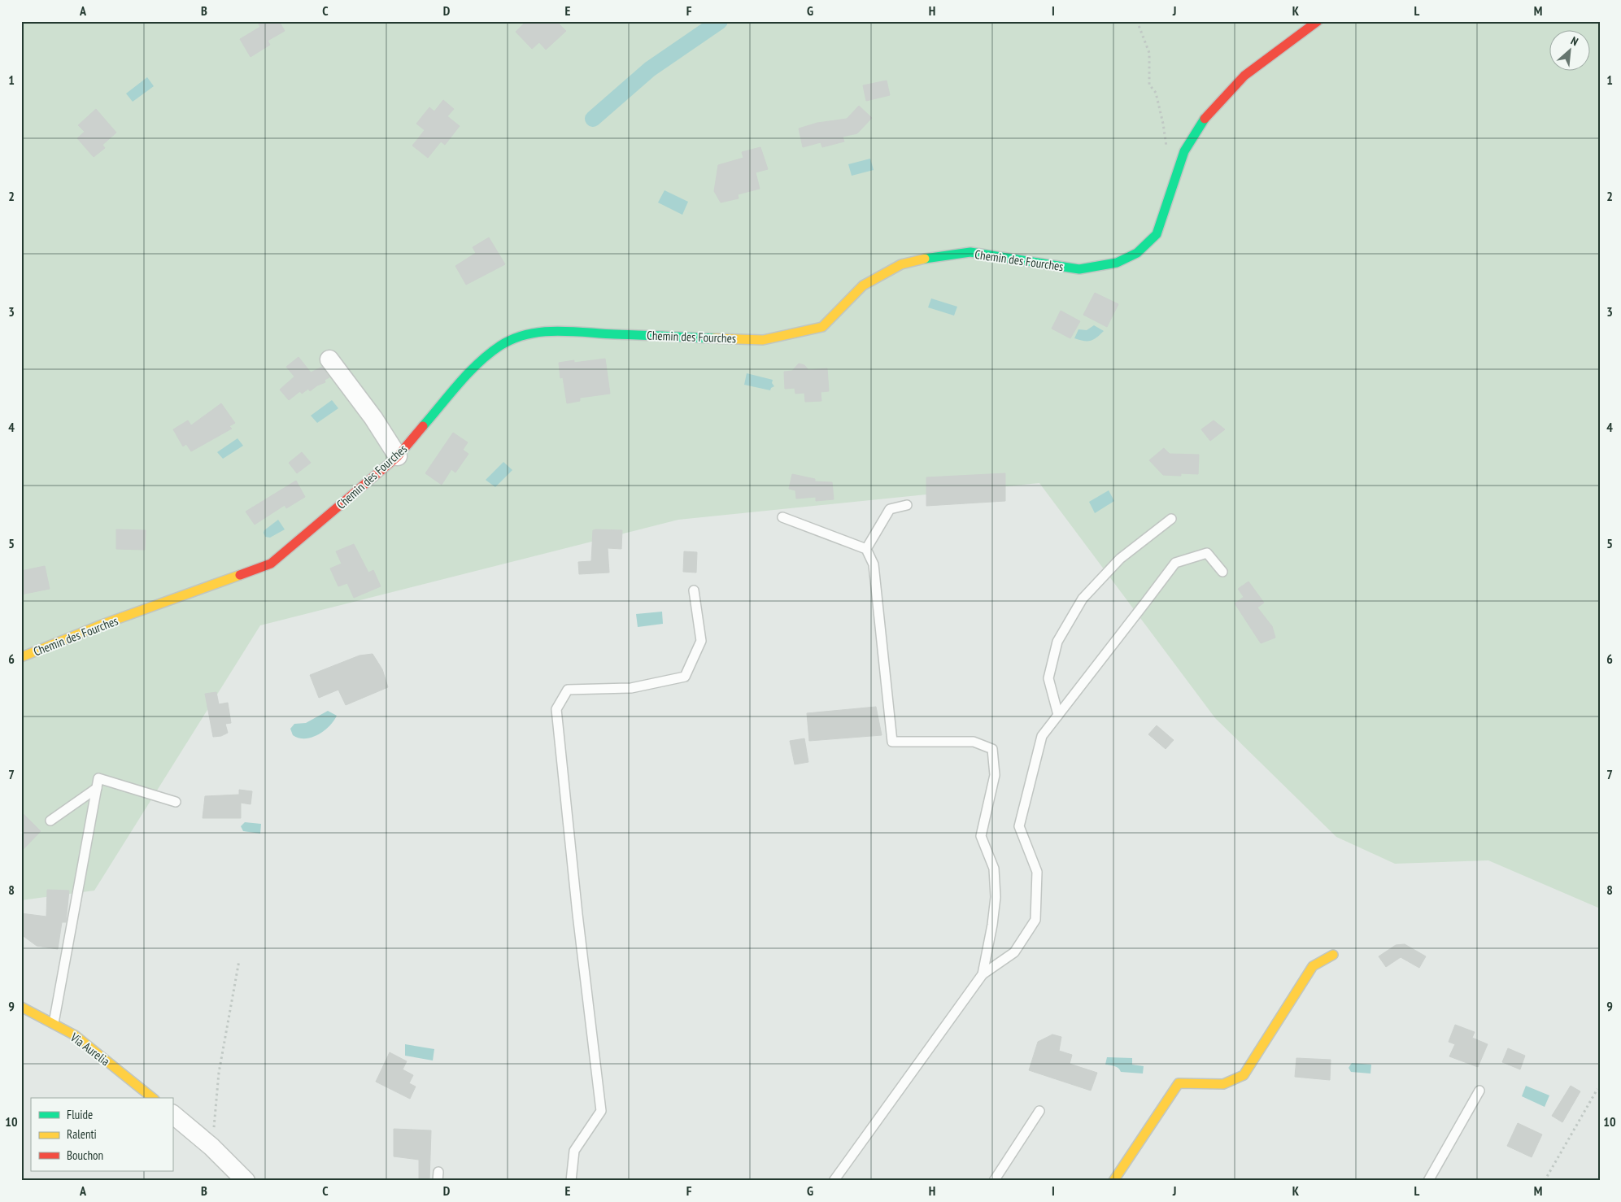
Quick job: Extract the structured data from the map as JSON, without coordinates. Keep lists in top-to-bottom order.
{
  "streets": {
    "street": ["Chemin des Fourches", "Via Aurelia"]
  },
  "legend": ["Fluide", "Ralenti", "Bouchon"],
  "north": "top right",
  "grid": {
    "columns": [
      "A",
      "B",
      "C",
      "D",
      "E",
      "F",
      "G",
      "H",
      "I",
      "J",
      "K",
      "L",
      "M"
    ],
    "rows": [
      "1",
      "2",
      "3",
      "4",
      "5",
      "6",
      "7",
      "8",
      "9",
      "10"
    ]
  }
}
